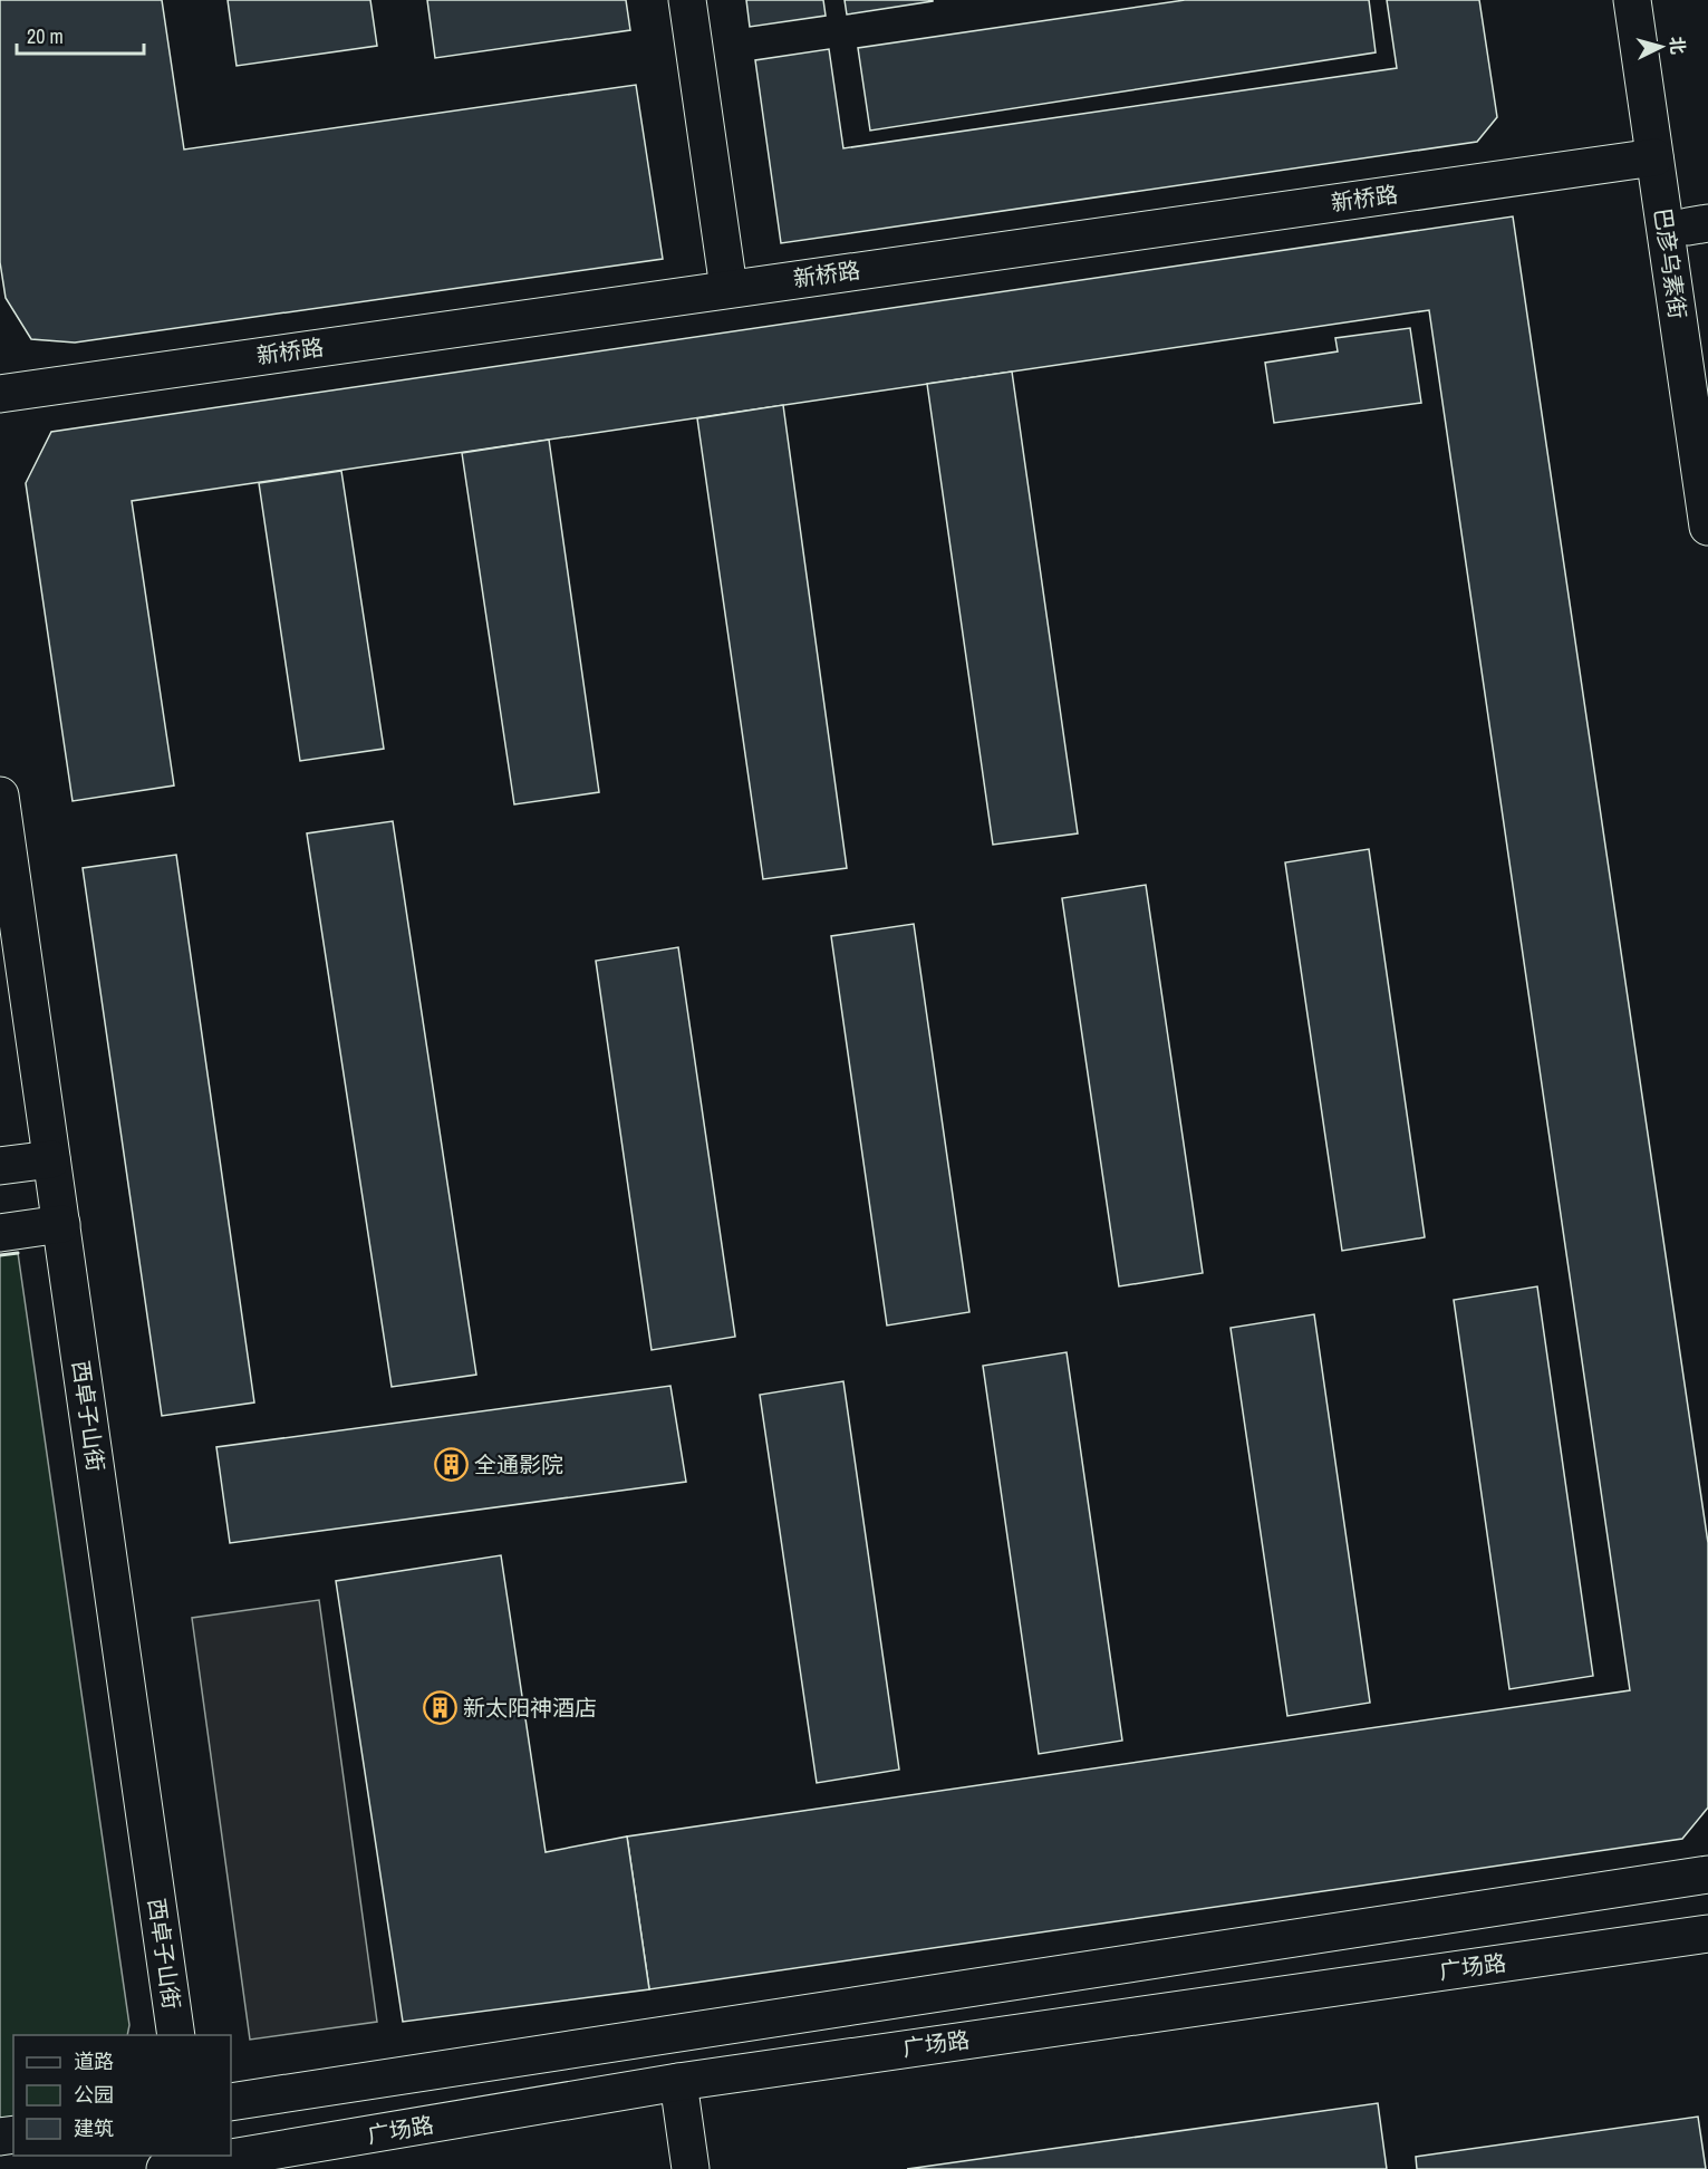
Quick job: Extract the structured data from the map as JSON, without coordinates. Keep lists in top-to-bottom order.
{
  "streets": {
    "street": [
      "新桥路",
      "巴彦乌素街",
      "西卓子山街",
      "广场路"
    ]
  },
  "crossings": [
    ["新桥路", "巴彦乌素街"]
  ],
  "places": {
    "building": ["全通影院", "新太阳神酒店"]
  },
  "legend": ["道路", "公园", "建筑"],
  "scale_bar": "20 m",
  "north": "right"
}
